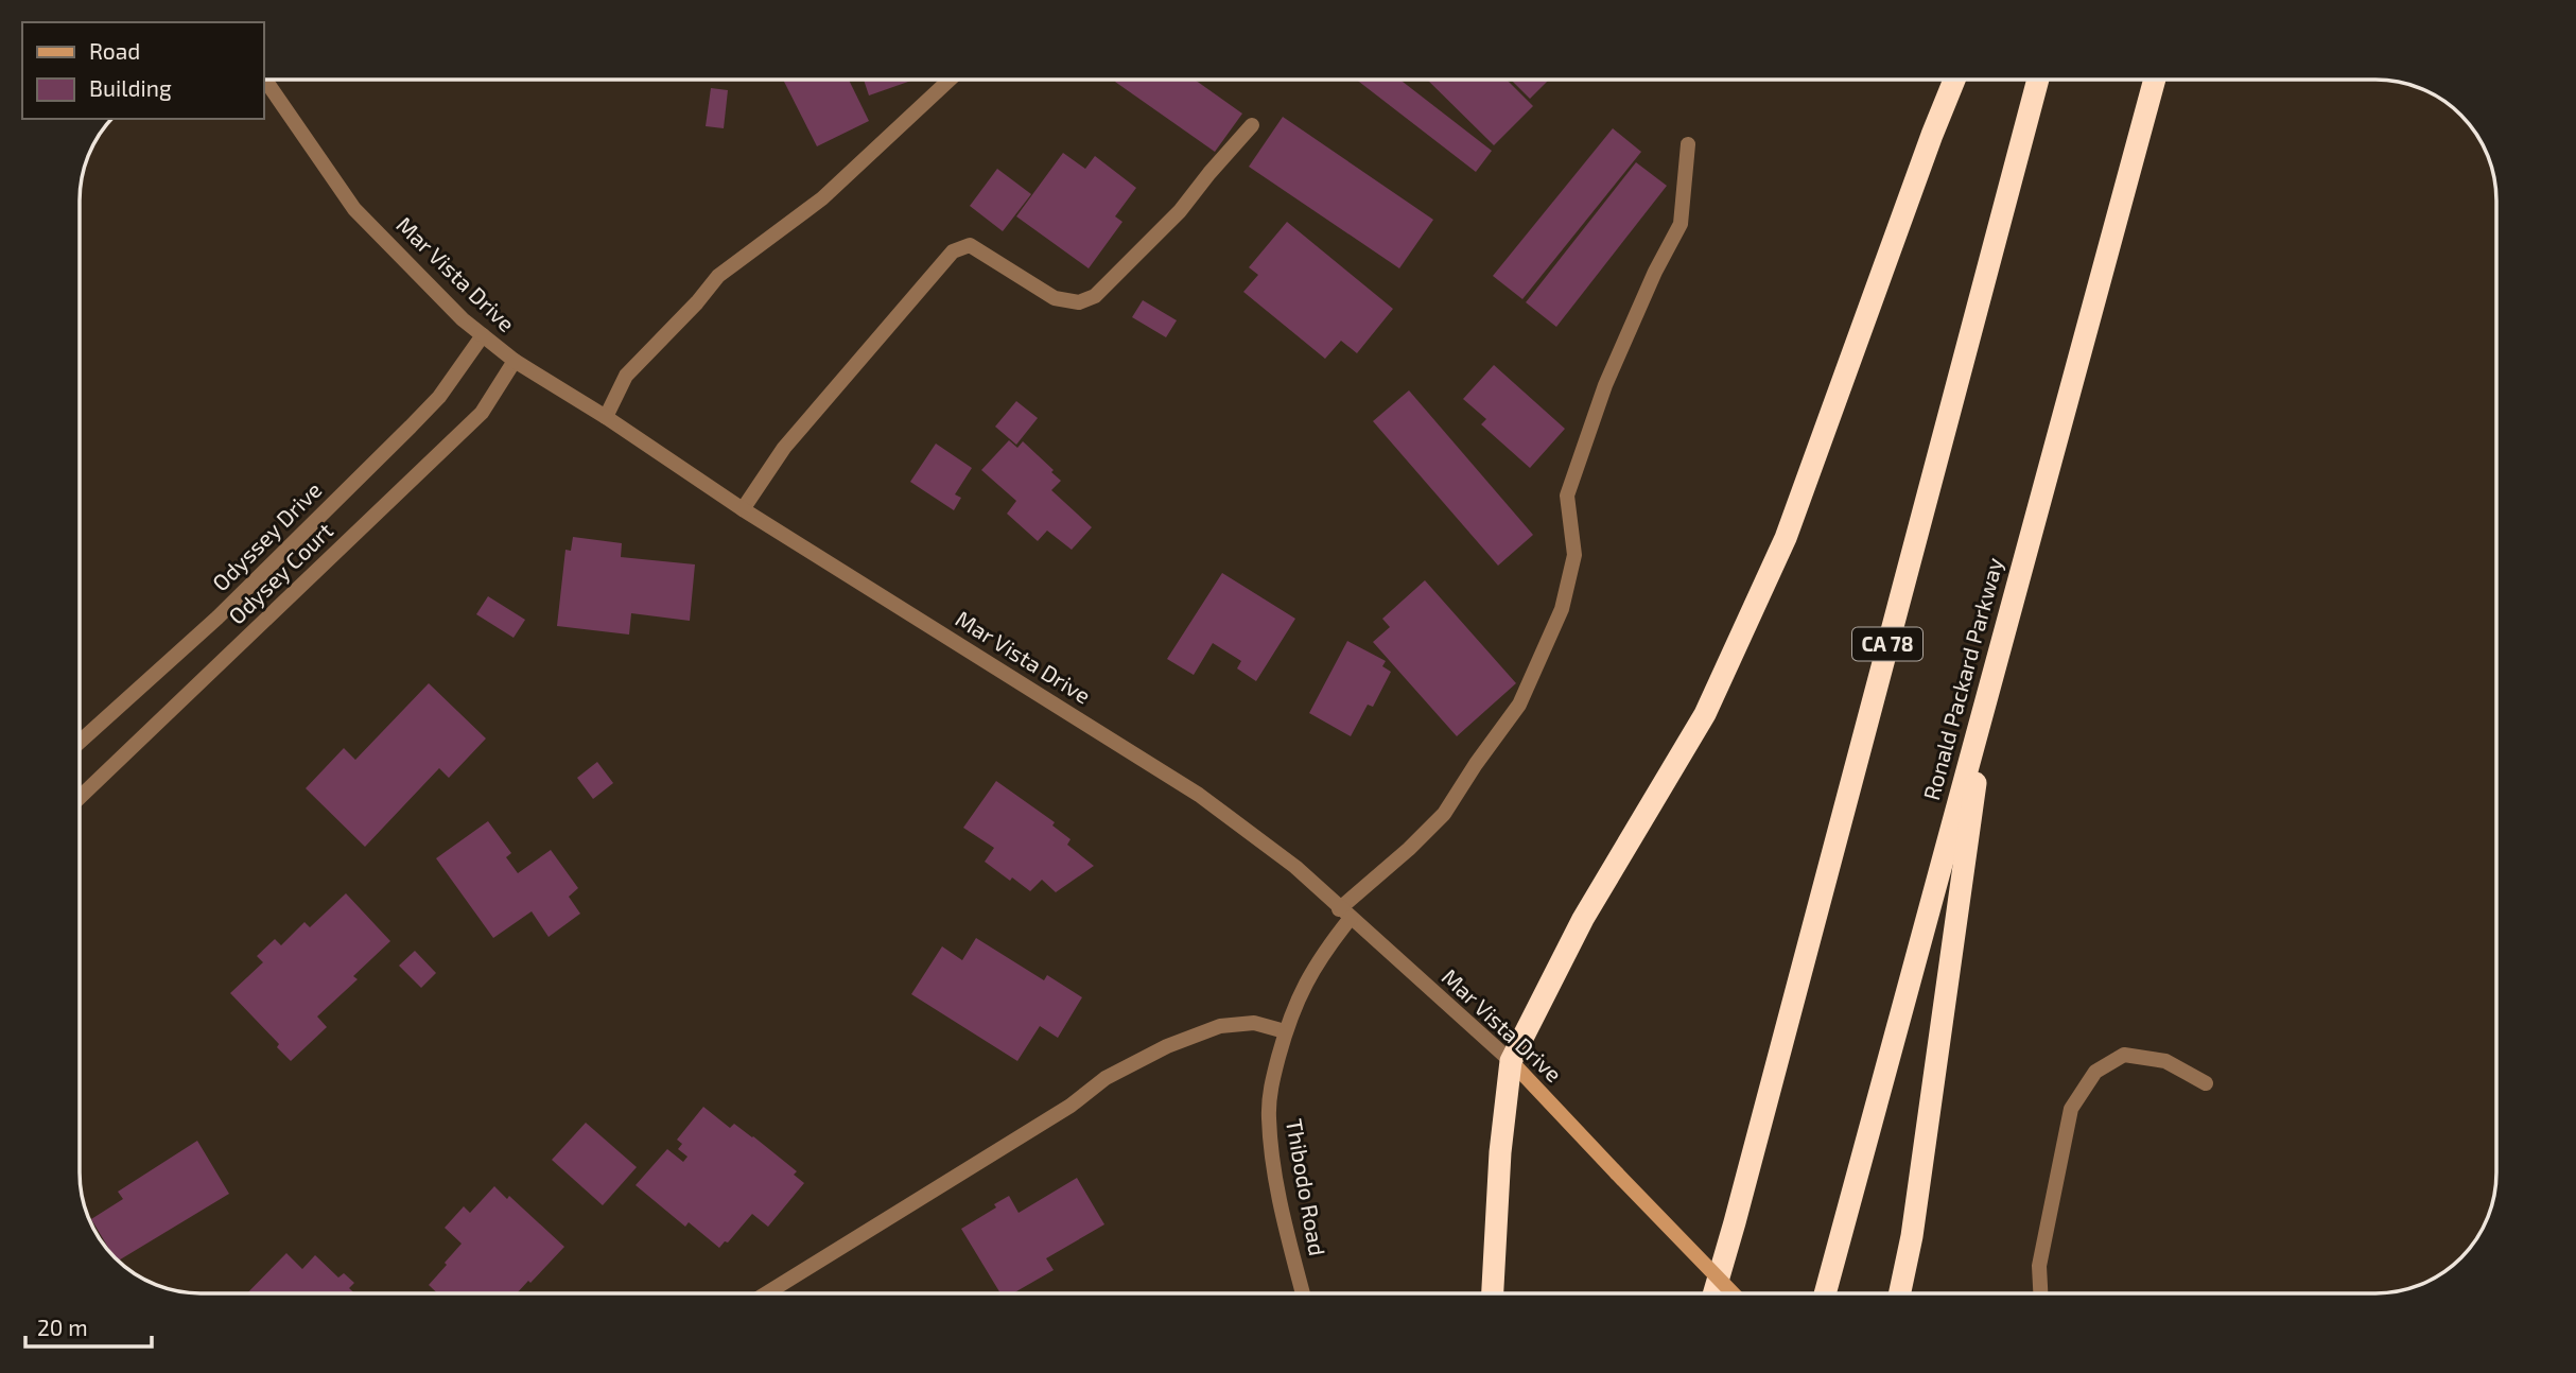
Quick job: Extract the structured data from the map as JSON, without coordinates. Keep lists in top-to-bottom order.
{
  "streets": {
    "highway": ["CA 78", "Ronald Packard Parkway"],
    "main road": ["Mar Vista Drive"],
    "street": ["Odyssey Drive", "Odysey Court", "Thibodo Road"]
  },
  "crossings": [
    ["Mar Vista Drive", "Odyssey Drive"],
    ["Mar Vista Drive", "Odysey Court"],
    ["Mar Vista Drive", "Thibodo Road"]
  ],
  "legend": ["Road", "Building"],
  "scale_bar": "20 m"
}
